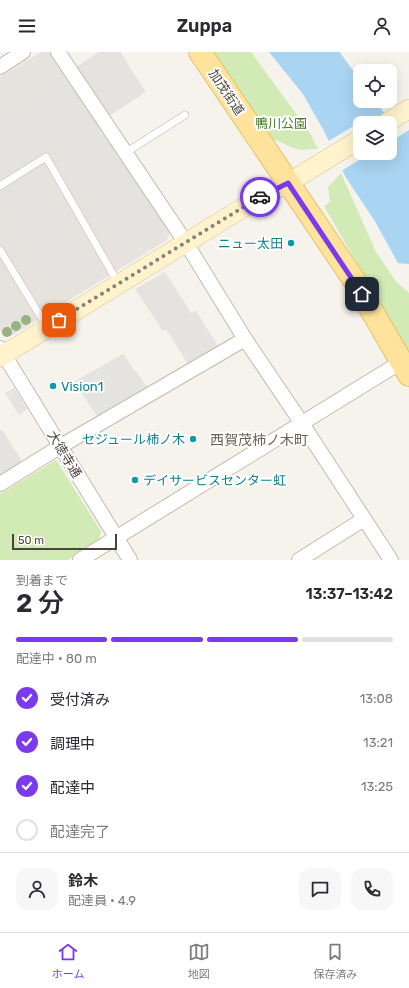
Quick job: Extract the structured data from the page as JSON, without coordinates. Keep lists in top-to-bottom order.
{
  "streets": {
    "main road": ["加茂街道"],
    "street": ["大徳寺通"]
  },
  "districts": ["西賀茂柿ノ木町"],
  "parks": ["鴨川公園"],
  "places": [
    "ニュー太田",
    "Vision1",
    "セジュール柿ノ木",
    "デイサービスセンター虹"
  ],
  "scale_bar": "50 m",
  "page": {
    "header": "Zuppa",
    "scale": "50 m",
    "heading": ["2 分", "到着まで", "13:37–13:42"],
    "panel": ["鈴木", "配達員 · 4.9"],
    "bar": "配達中 · 80 m",
    "list": [
      ["受付済み", "13:08"],
      ["調理中", "13:21"],
      ["配達中", "13:25"],
      "配達完了"
    ],
    "tabs": ["ホーム", "地図", "保存済み"]
  }
}
